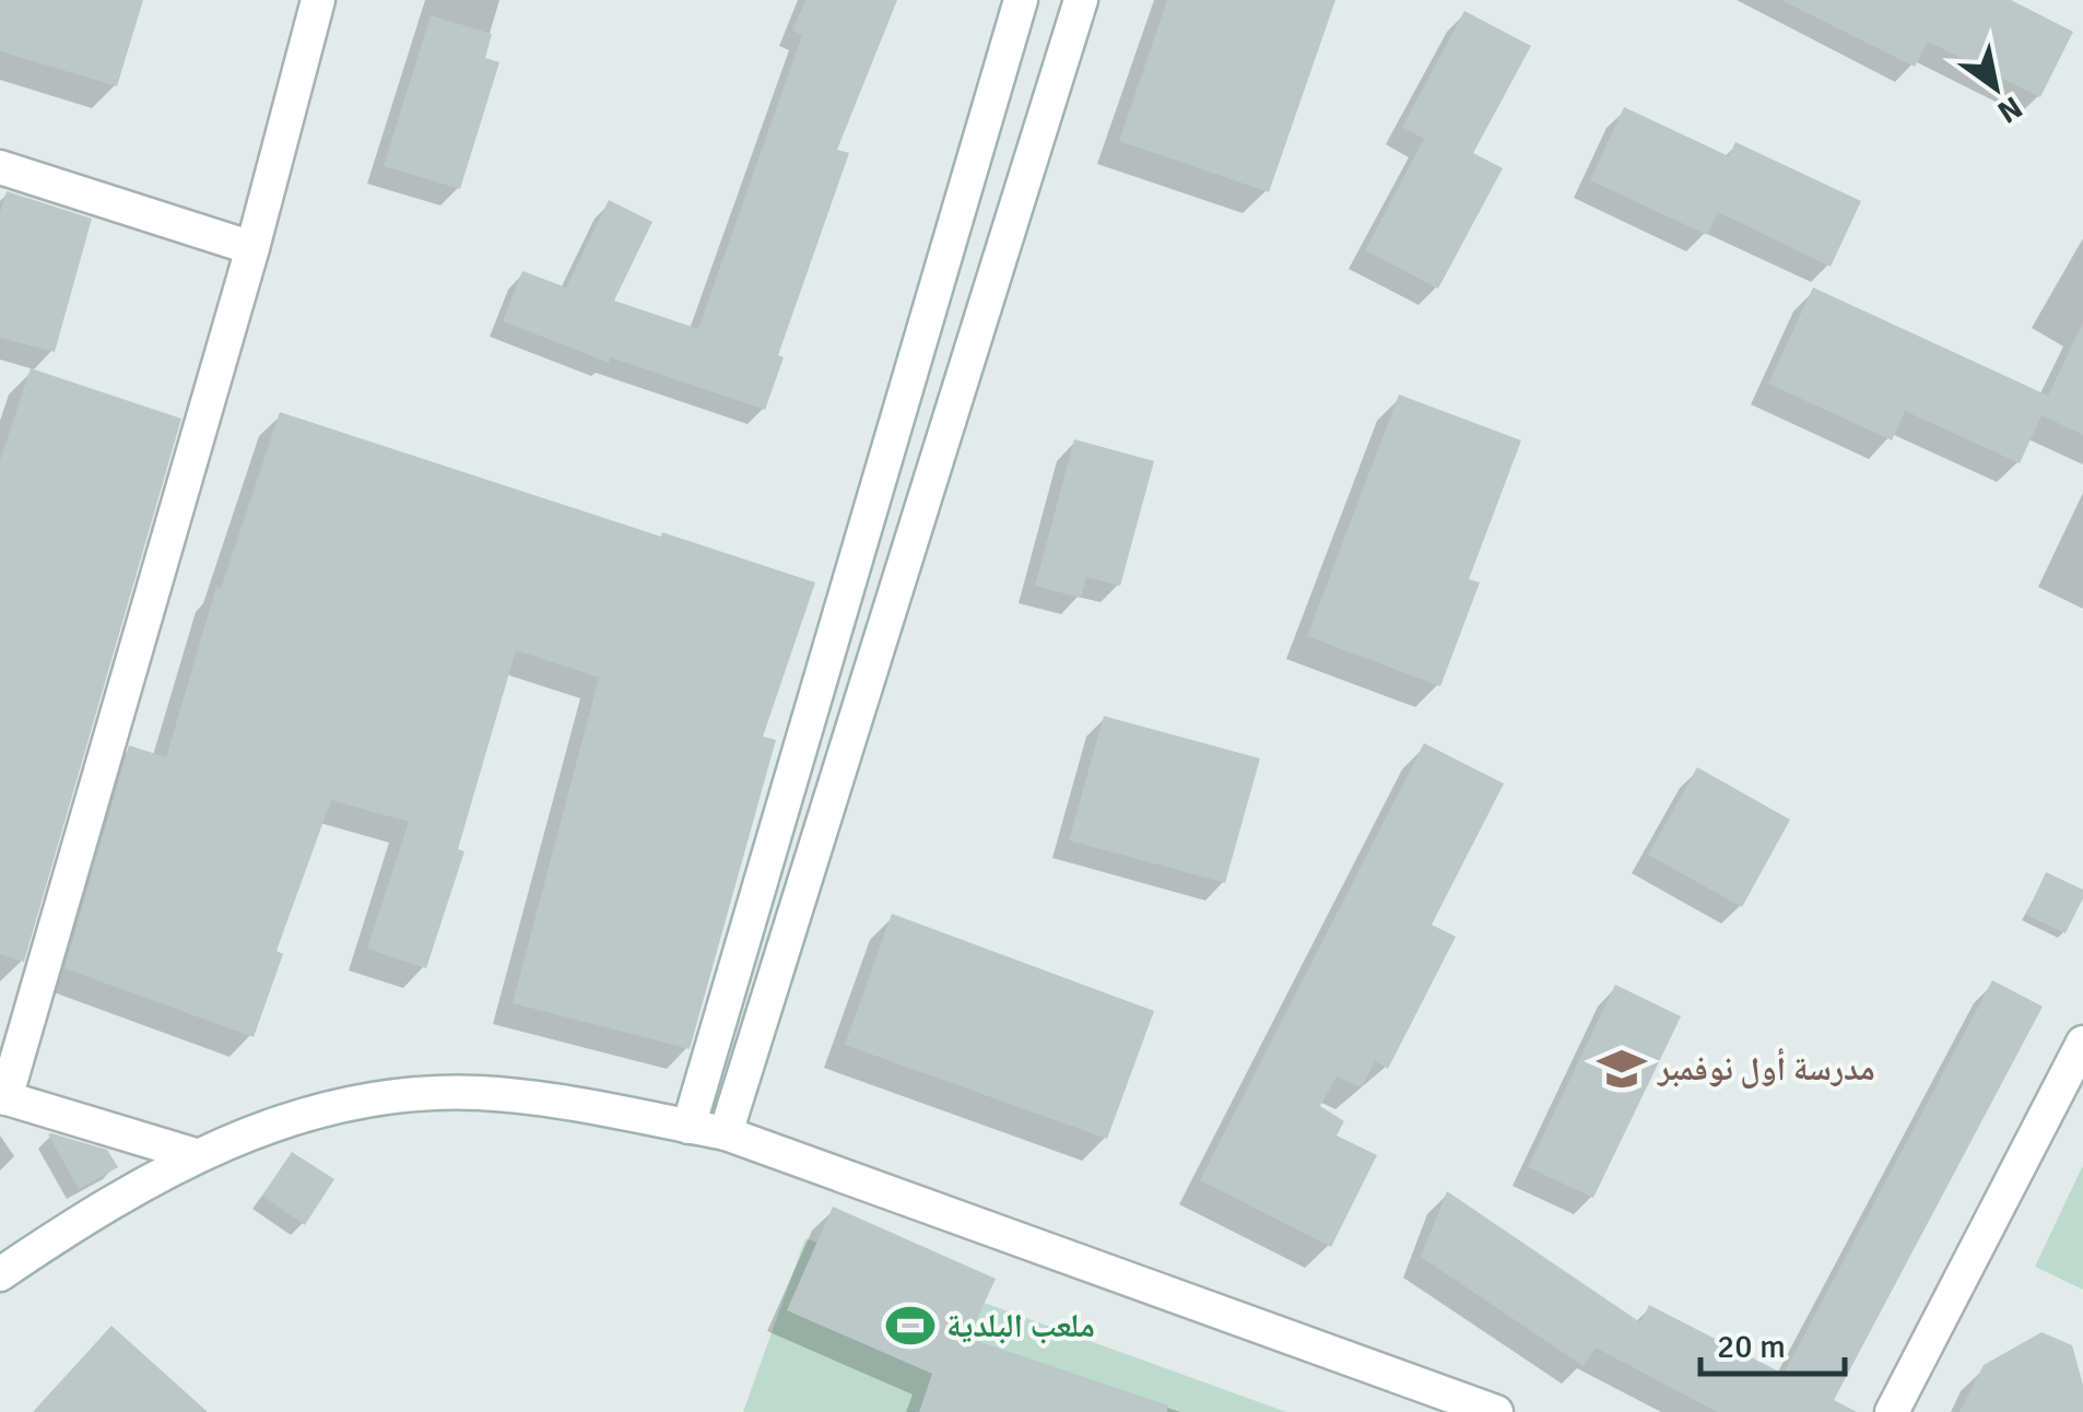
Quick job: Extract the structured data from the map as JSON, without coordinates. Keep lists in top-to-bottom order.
{
  "places": {
    "school or university": ["مدرسة أول نوفمبر"],
    "sports": ["ملعب البلدية"]
  },
  "scale_bar": "20 m",
  "north": "bottom right"
}
